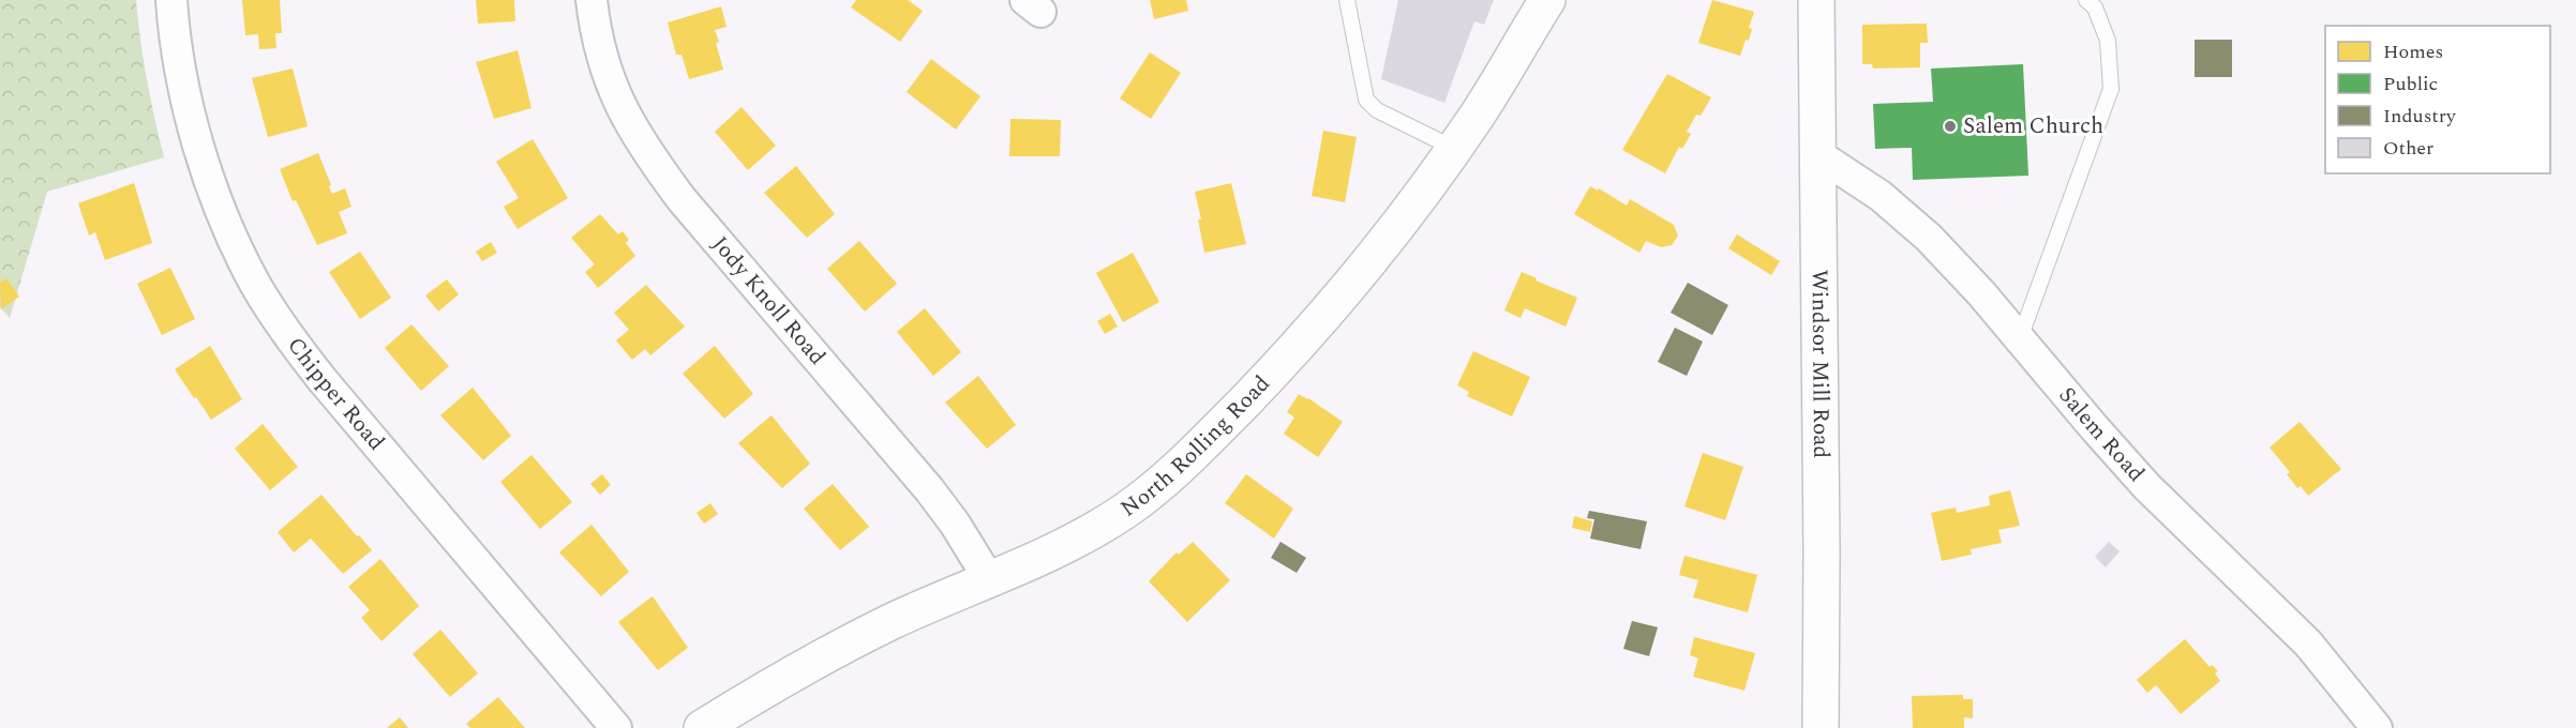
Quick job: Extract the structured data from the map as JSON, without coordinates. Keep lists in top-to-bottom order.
{
  "streets": {
    "main road": ["Windsor Mill Road", "North Rolling Road"],
    "street": ["Jody Knoll Road", "Chipper Road", "Salem Road"]
  },
  "crossings": [
    ["Jody Knoll Road", "North Rolling Road"],
    ["Windsor Mill Road", "Salem Road"]
  ],
  "places": ["Salem Church"],
  "legend": [
    "Homes",
    "Public",
    "Industry",
    "Other"
  ]
}
